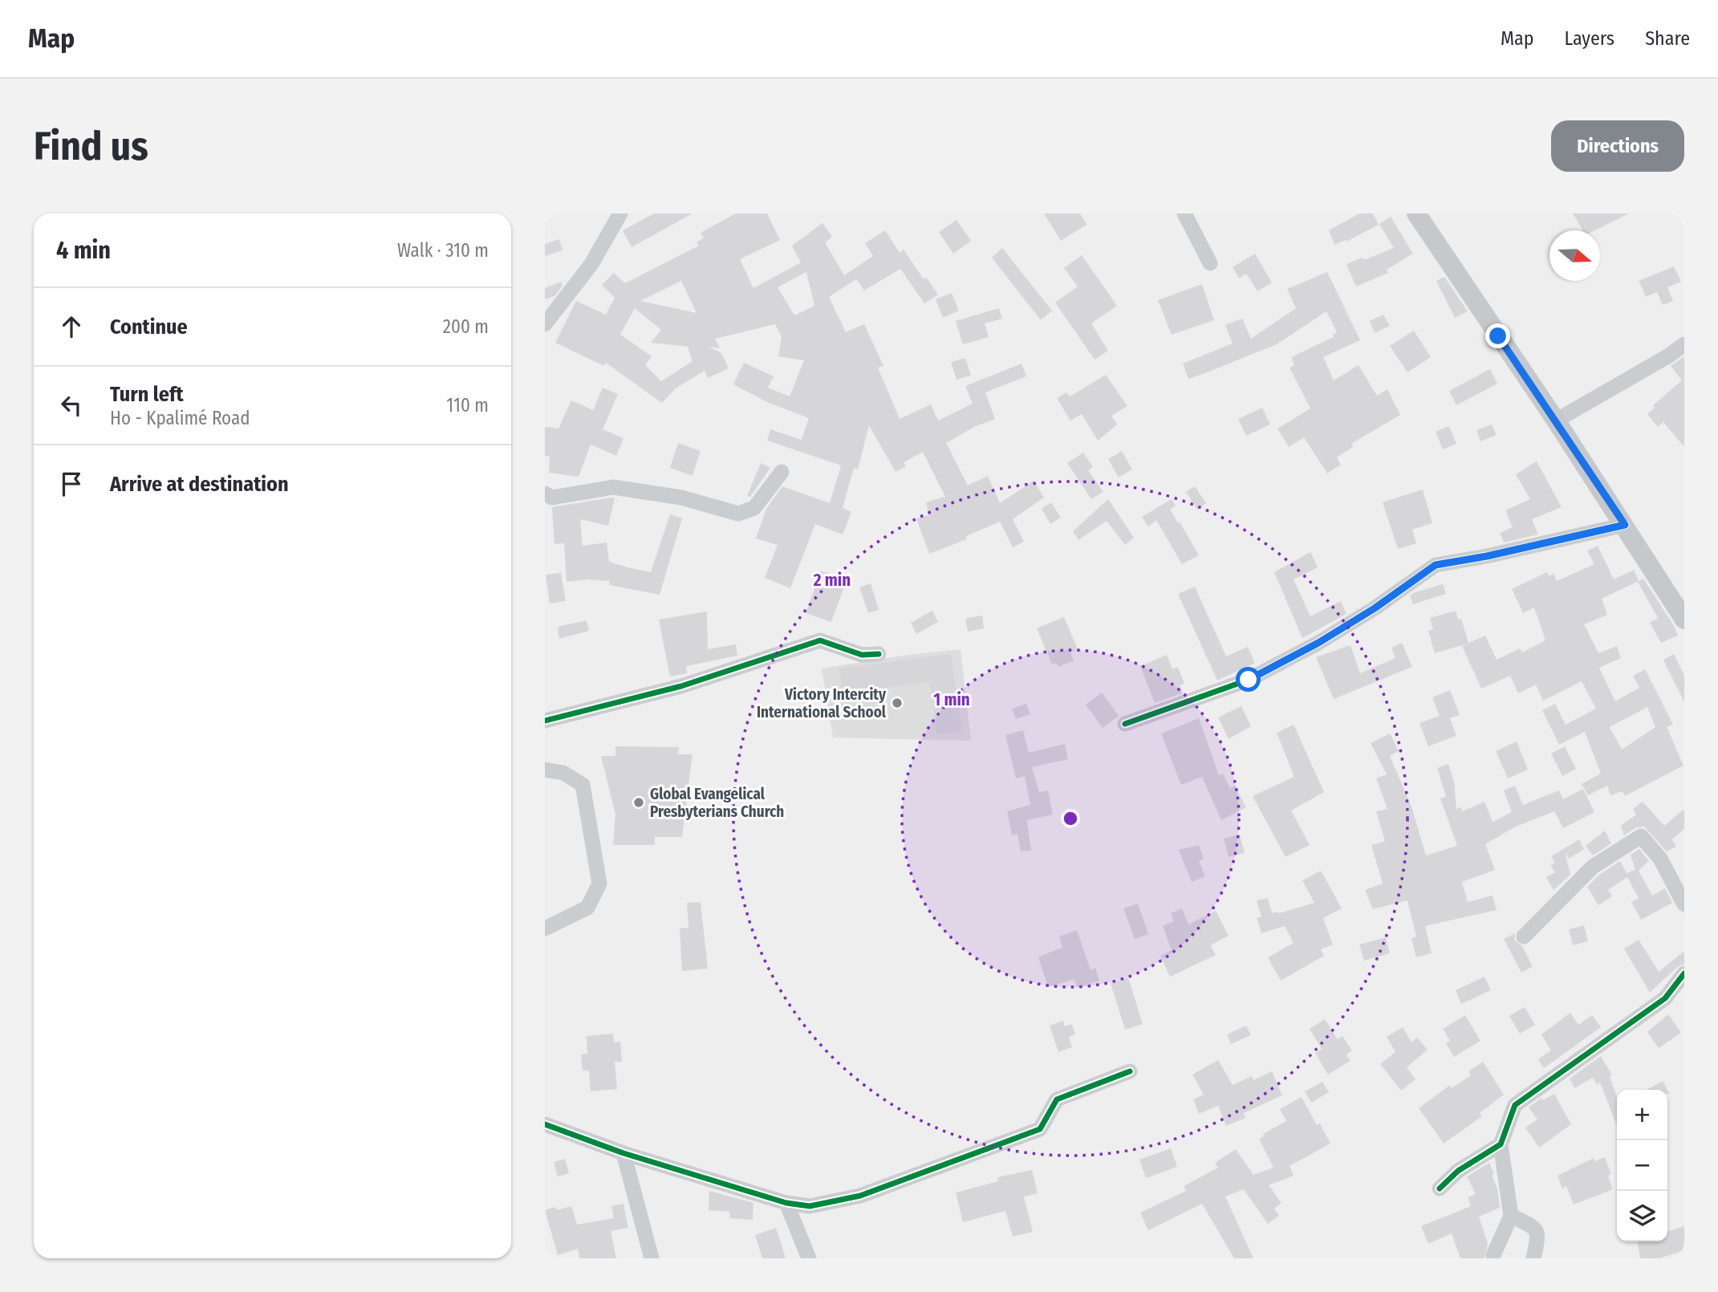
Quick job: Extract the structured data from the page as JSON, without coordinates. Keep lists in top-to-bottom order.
{
  "places": ["Victory Intercity International School", "Global Evangelical Presbyterians Church"],
  "north": "right",
  "page": {
    "header": "Map",
    "nav": ["Map", "Layers", "Share"],
    "buttons": "Directions",
    "title": "Find us",
    "heading": ["4 min", "Walk · 310 m"],
    "list": [
      ["Continue", "200 m"],
      ["Turn left", "Ho - Kpalimé Road", "110 m"],
      "Arrive at destination"
    ],
    "map_buttons": ["+", "−"]
  },
  "rings": ["2 min", "1 min"]
}
